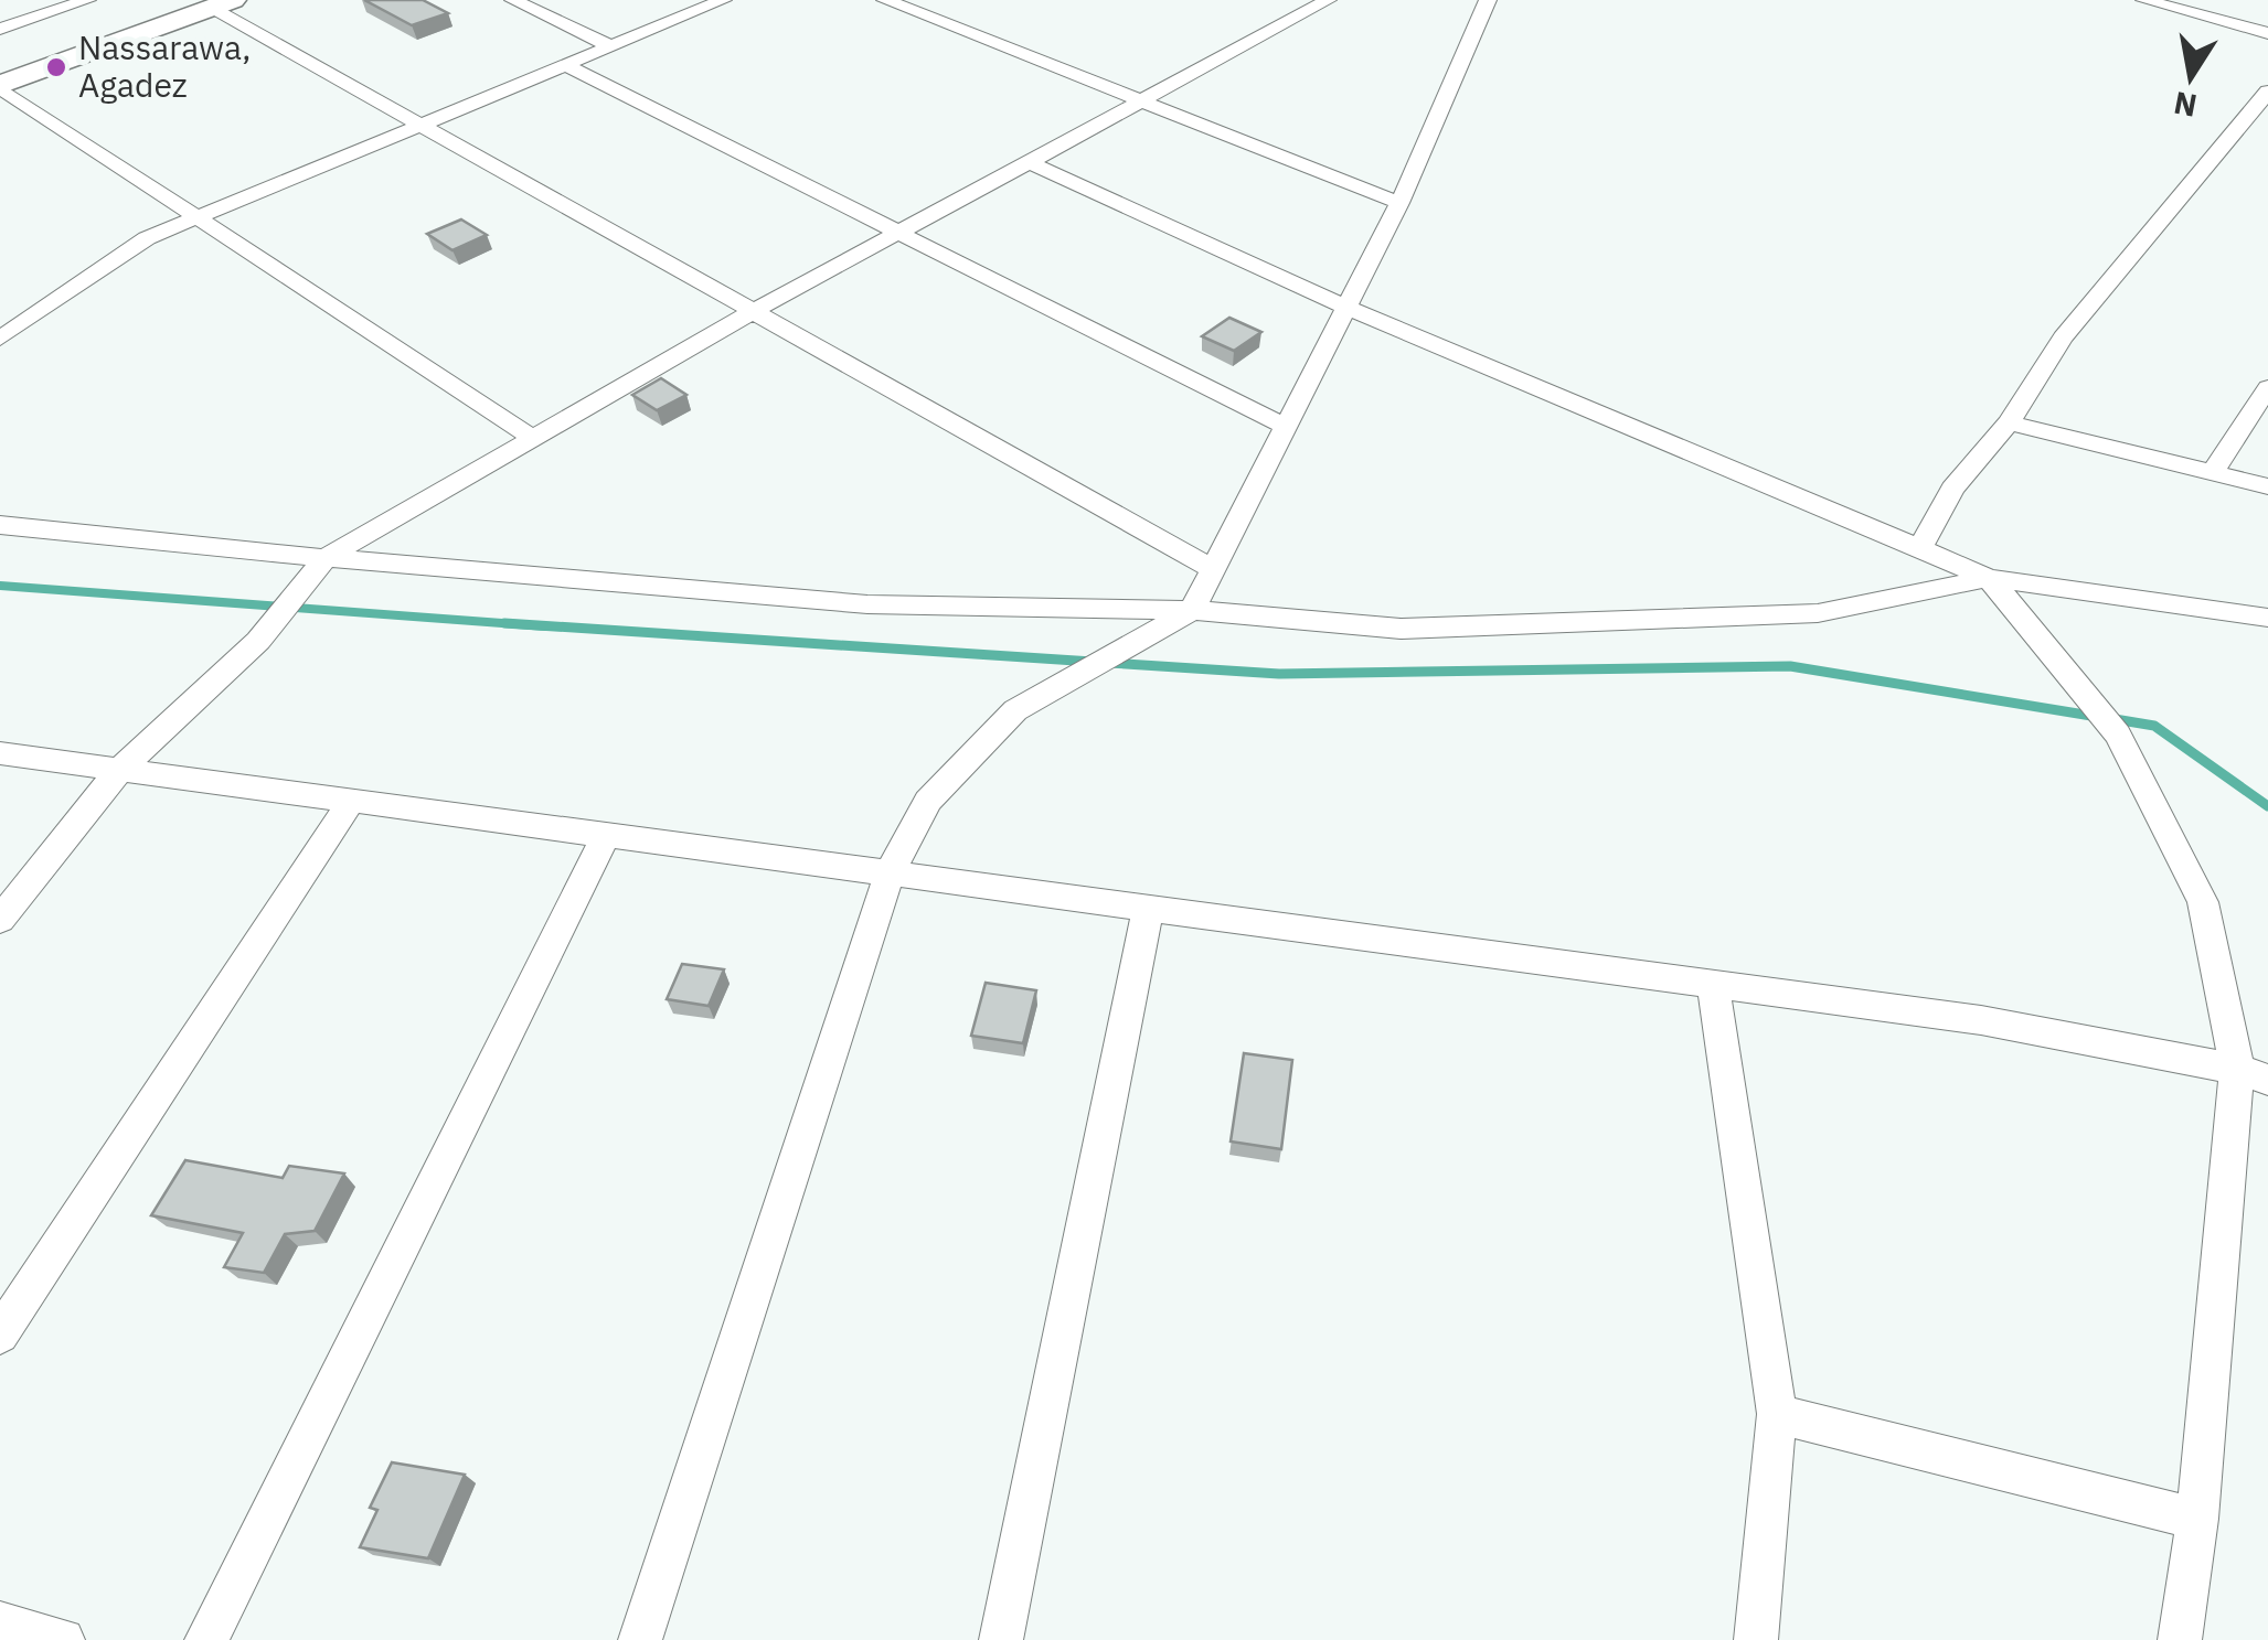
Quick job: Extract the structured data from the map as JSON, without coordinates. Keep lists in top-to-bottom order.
{
  "places": ["Nassarawa, Agadez"],
  "north": "bottom"
}
